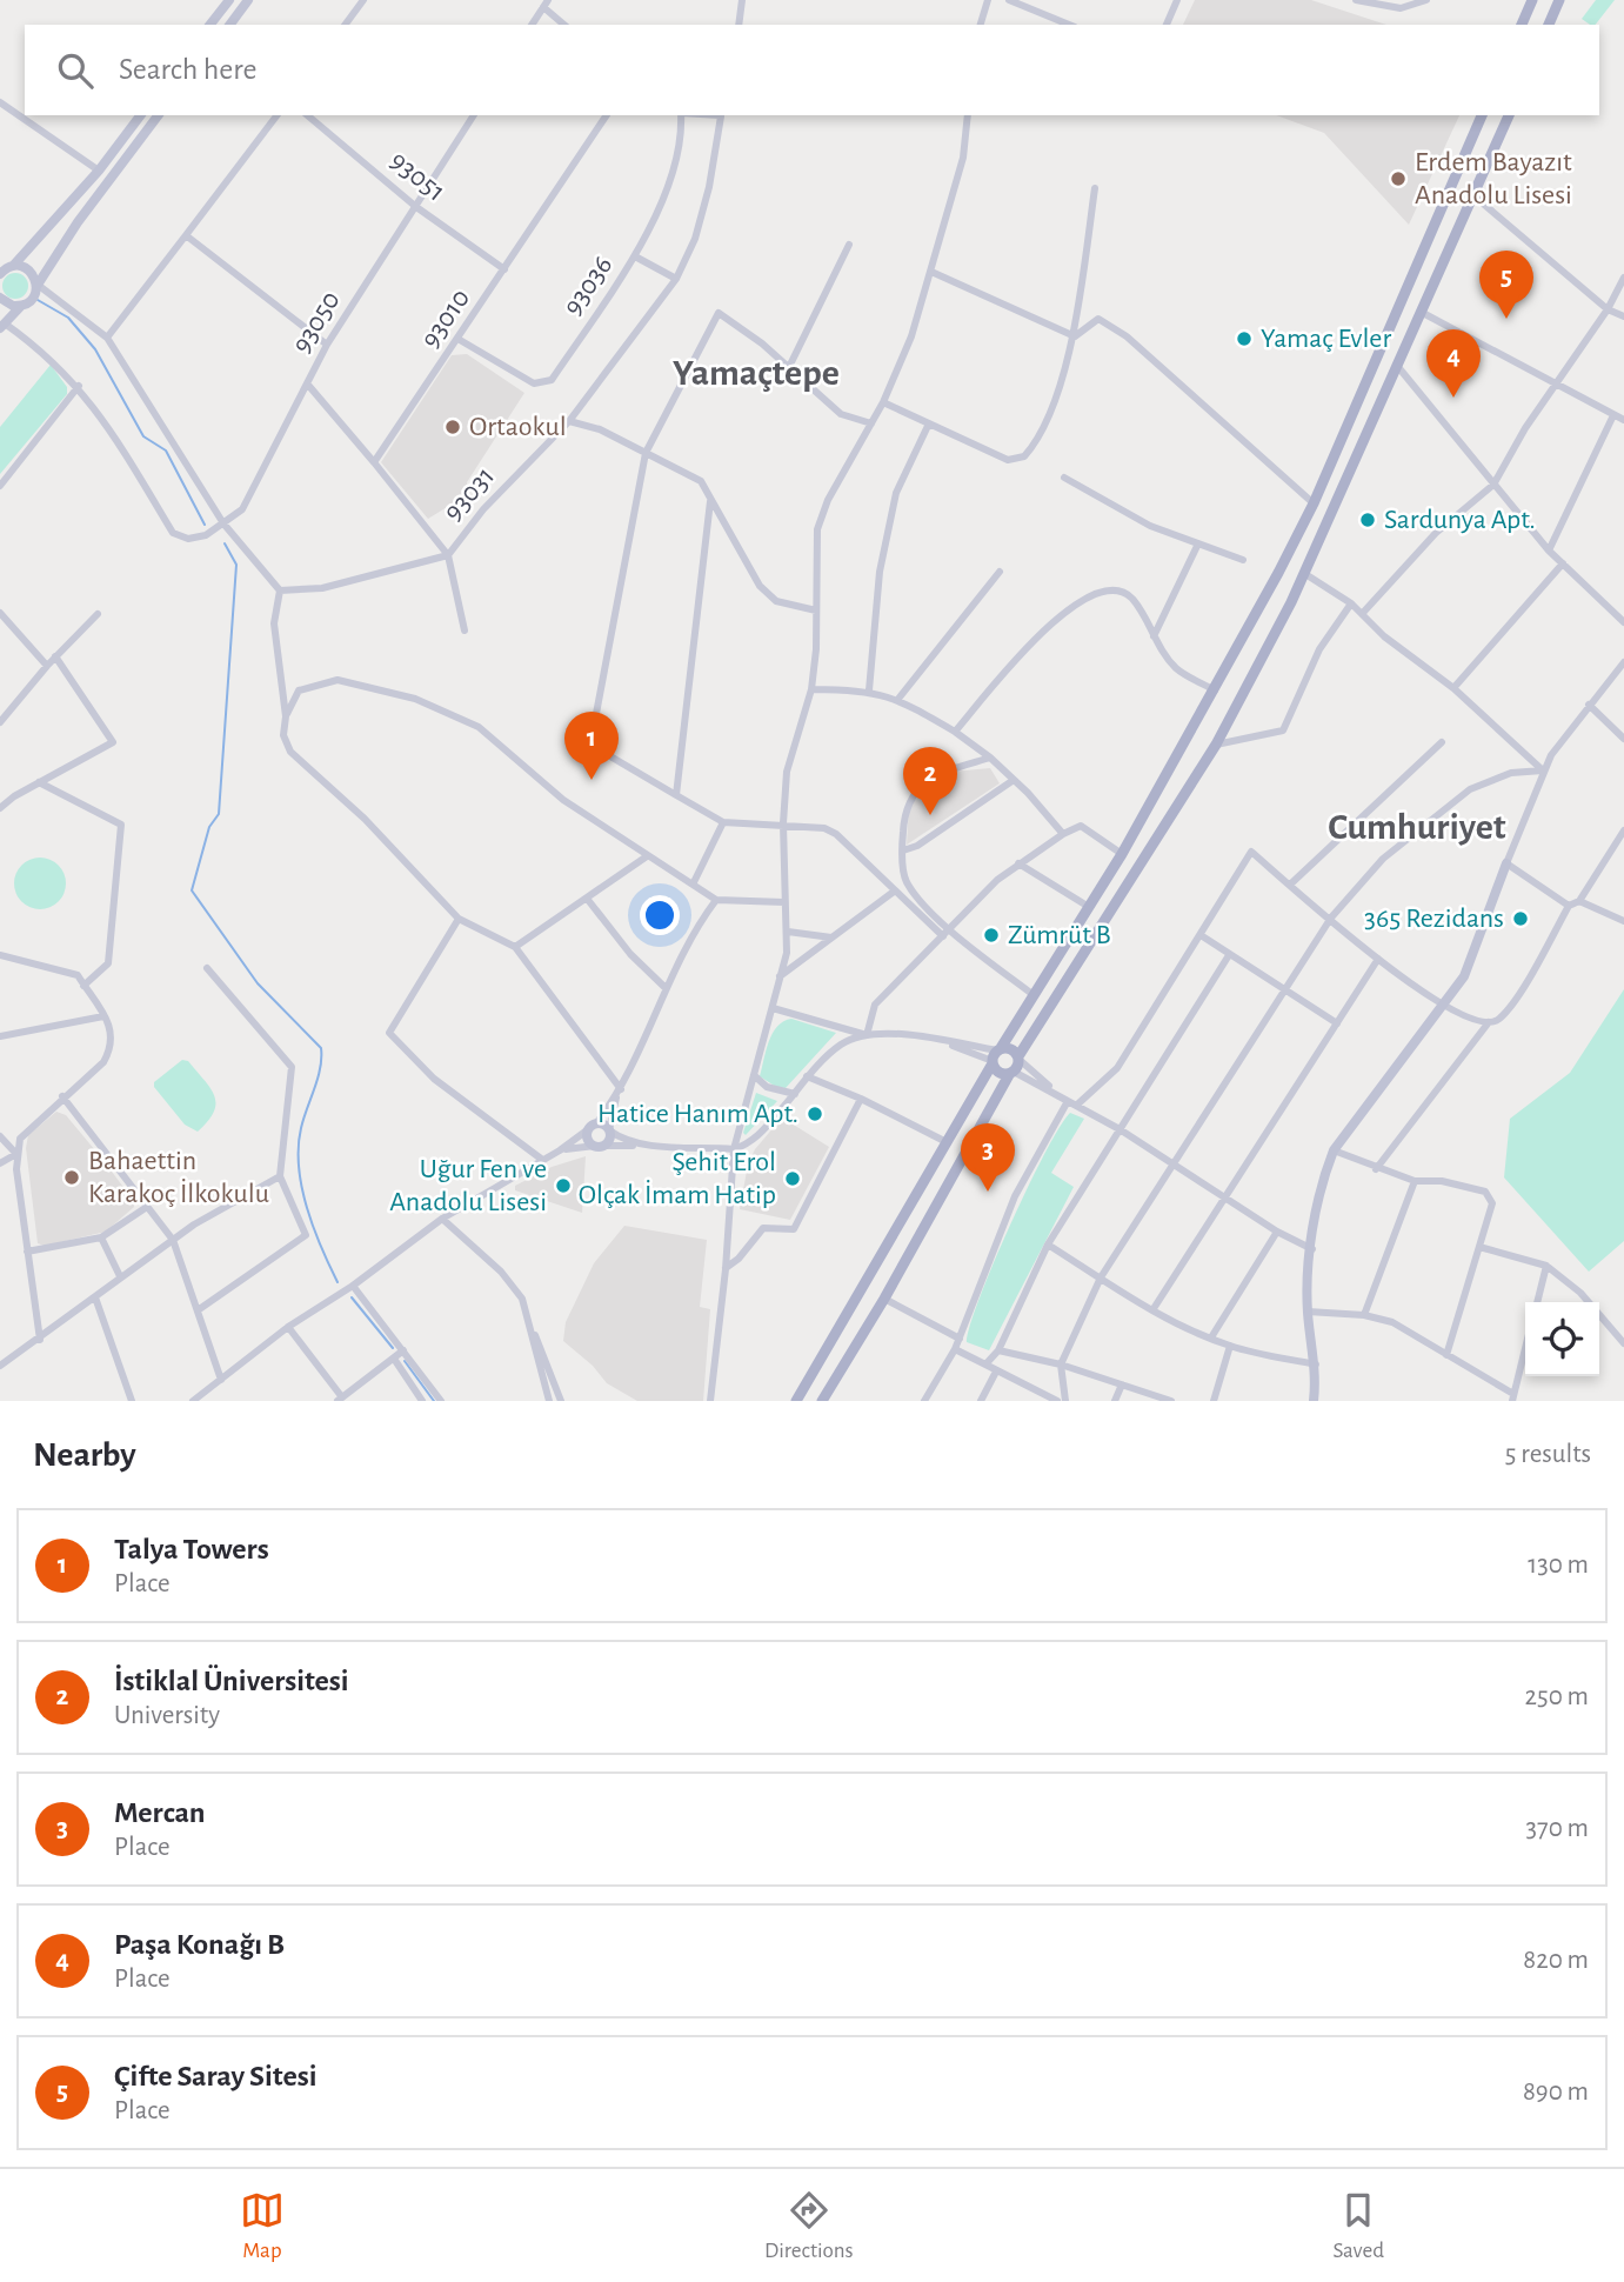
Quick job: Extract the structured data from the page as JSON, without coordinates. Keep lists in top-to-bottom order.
{
  "streets": {
    "street": [
      "93051",
      "93036",
      "93010",
      "93050",
      "93031"
    ]
  },
  "crossings": [
    ["93051", "93010"],
    ["93051", "93050"],
    ["93036", "93010"]
  ],
  "districts": ["Yamaçtepe", "Cumhuriyet"],
  "places": [
    "Erdem Bayazıt Anadolu Lisesi",
    "Yamaç Evler",
    "Ortaokul",
    "Sardunya Apt.",
    "365 Rezidans",
    "Zümrüt B",
    "Hatice Hanım Apt.",
    "Bahaettin Karakoç İlkokulu",
    "Şehit Erol Olçak İmam Hatip",
    "Uğur Fen ve Anadolu Lisesi"
  ],
  "page": {
    "search": "Search here",
    "pins": [
      "5",
      "4",
      "1",
      "2",
      "3"
    ],
    "heading": ["Nearby", "5 results"],
    "list": [
      {
        "mark": "1",
        "name": "Talya Towers",
        "note": "Place",
        "value": "130 m"
      },
      {
        "mark": "2",
        "name": "İstiklal Üniversitesi",
        "note": "University",
        "value": "250 m"
      },
      {
        "mark": "3",
        "name": "Mercan",
        "note": "Place",
        "value": "370 m"
      },
      {
        "mark": "4",
        "name": "Paşa Konağı B",
        "note": "Place",
        "value": "820 m"
      },
      {
        "mark": "5",
        "name": "Çifte Saray Sitesi",
        "note": "Place",
        "value": "890 m"
      }
    ],
    "nav": ["Map", "Directions", "Saved"]
  }
}
